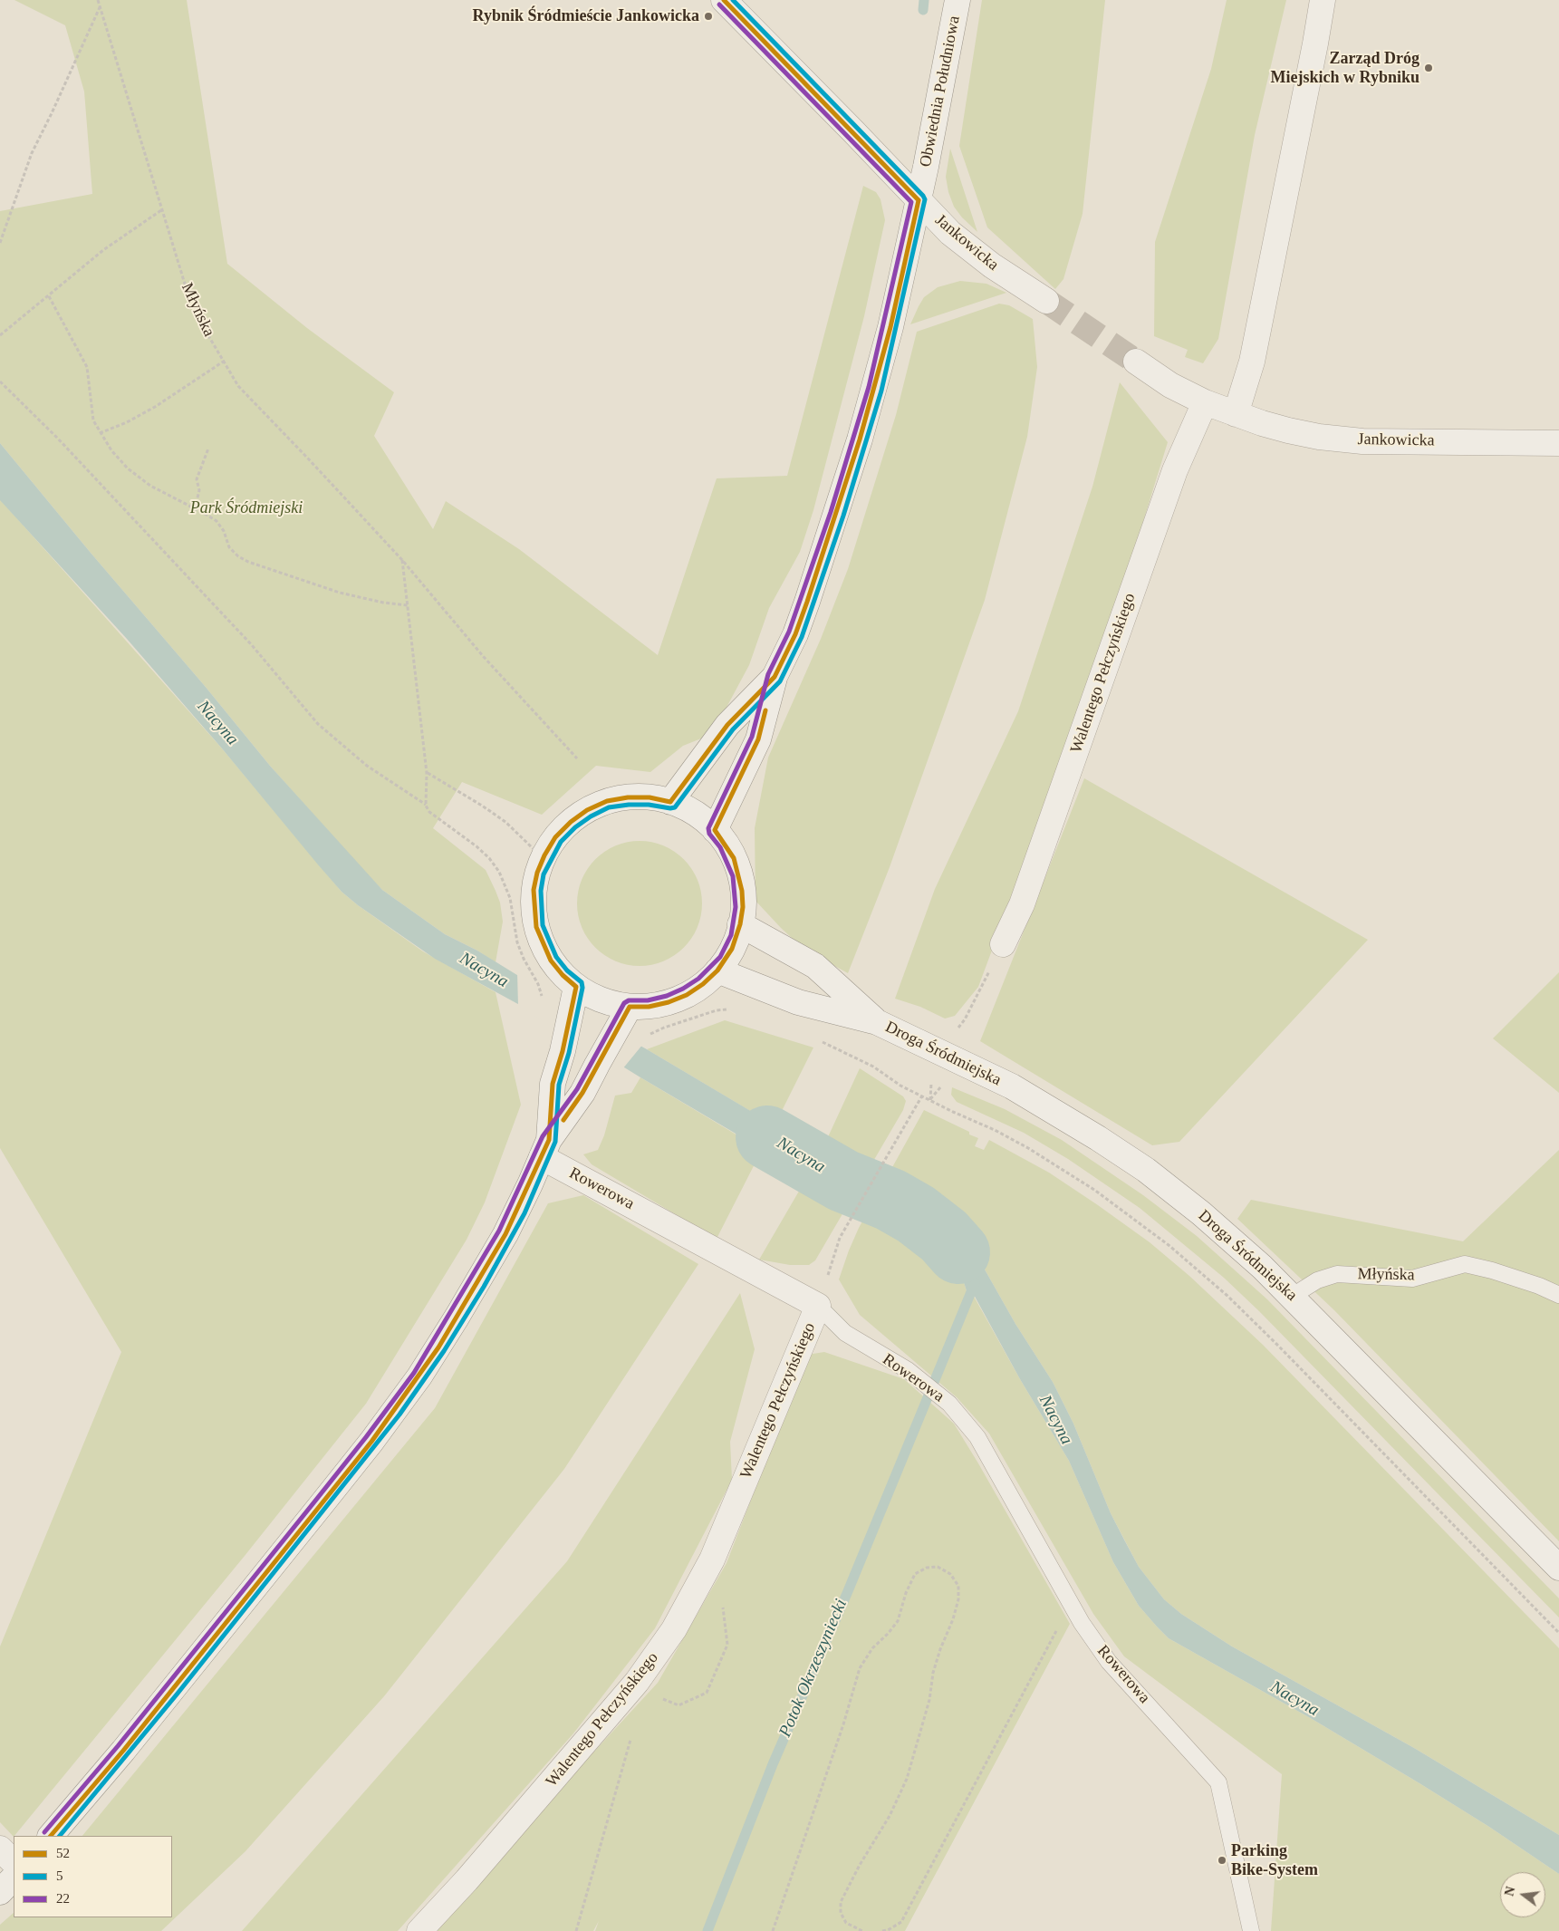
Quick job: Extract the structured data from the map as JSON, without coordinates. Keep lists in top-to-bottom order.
{
  "streets": {
    "main road": [
      "Obwiednia Południowa",
      "Jankowicka",
      "Walentego Pełczyńskiego",
      "Droga Śródmiejska",
      "Rowerowa"
    ],
    "lane": ["Młyńska"]
  },
  "crossings": [
    ["Obwiednia Południowa", "Jankowicka"],
    ["Jankowicka", "Walentego Pełczyńskiego"],
    ["Młyńska", "Droga Śródmiejska"],
    ["Walentego Pełczyńskiego", "Rowerowa"]
  ],
  "water": ["Nacyna", "Potok Okrzeszyniecki"],
  "parks": ["Park Śródmiejski"],
  "places": ["Rybnik Śródmieście Jankowicka", "Zarząd Dróg Miejskich w Rybniku", "Parking Bike-System"],
  "lines": ["transit line 52", "transit line 5", "transit line 22"],
  "legend": ["52", "5", "22"],
  "north": "left"
}
